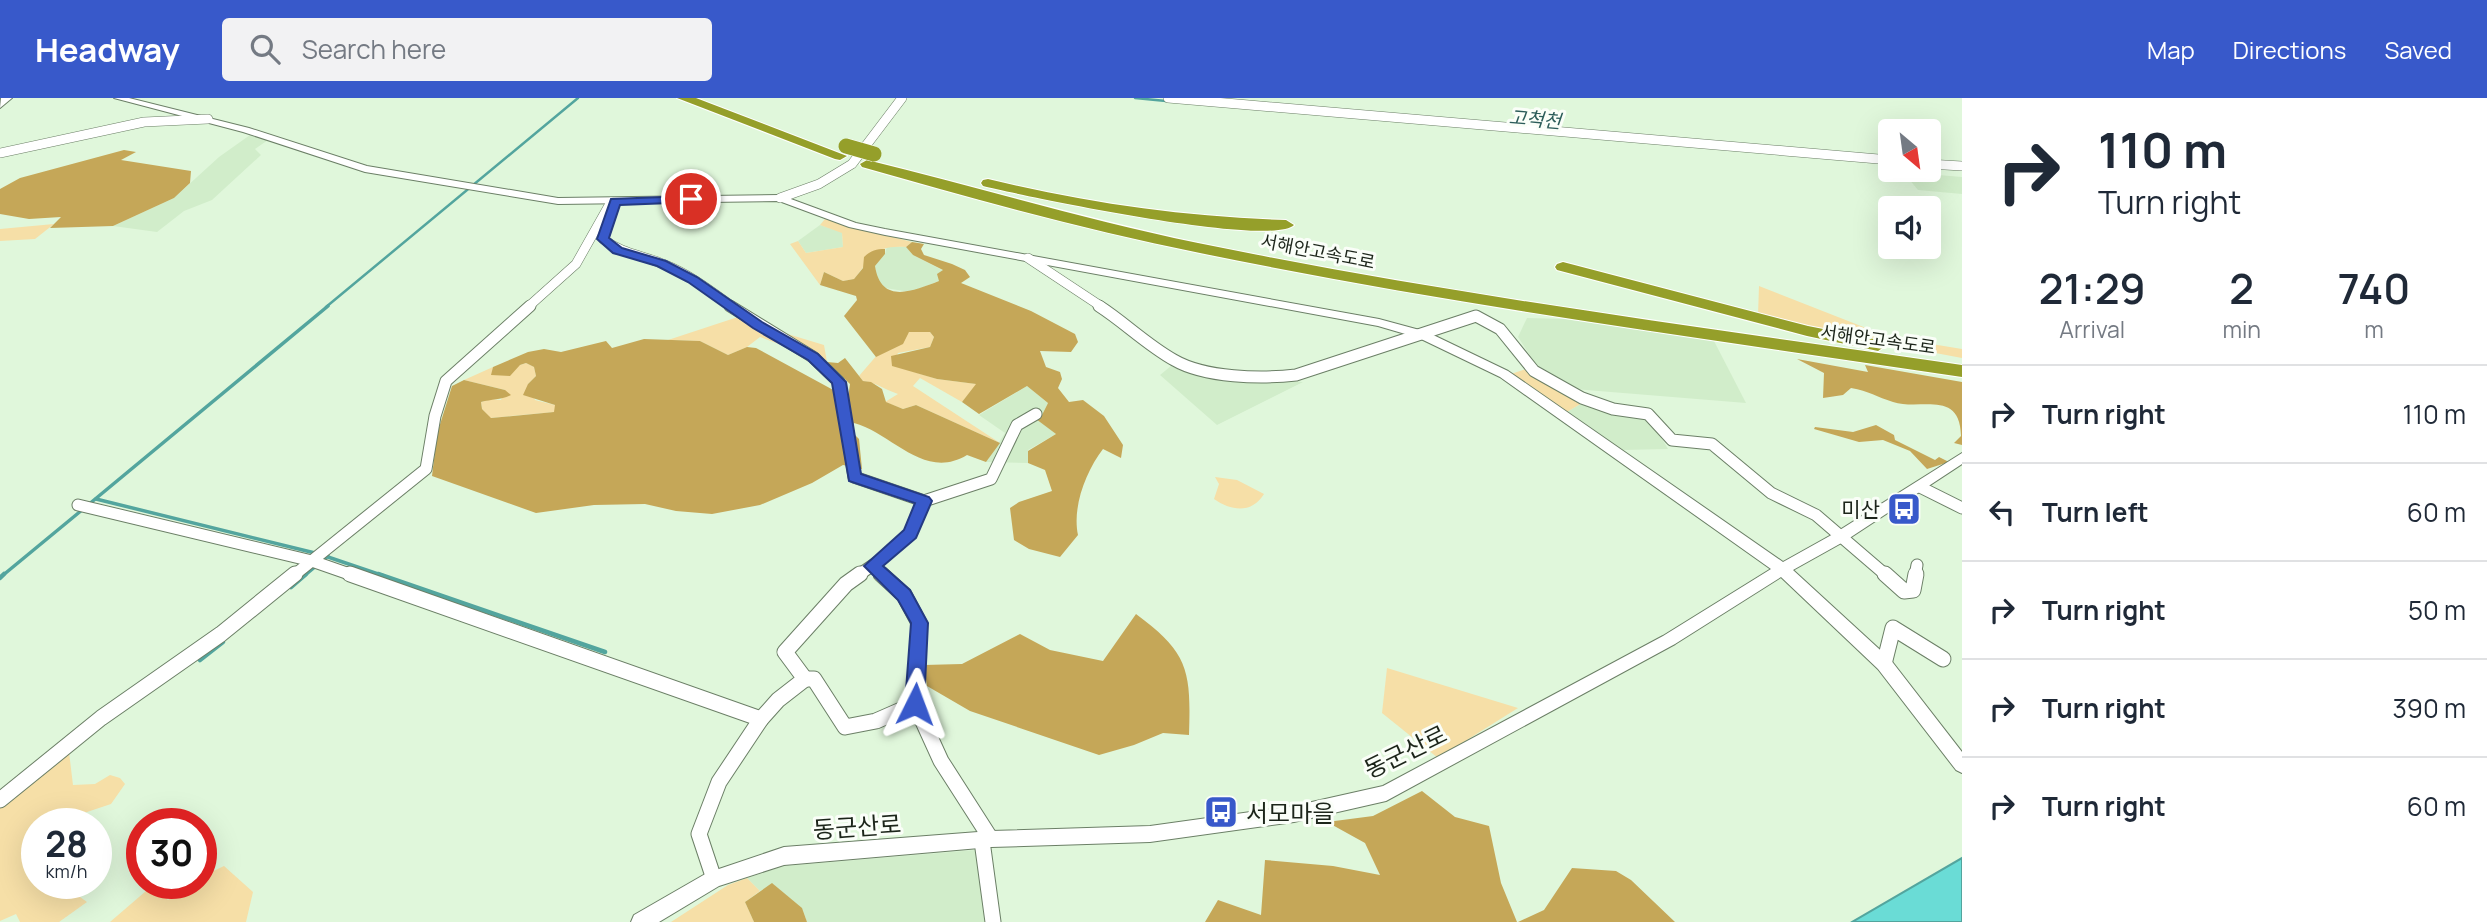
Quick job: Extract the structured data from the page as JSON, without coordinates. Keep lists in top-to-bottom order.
{
  "streets": {
    "highway": ["서해안고속도로"],
    "street": ["동군산로"]
  },
  "water": ["고척천"],
  "places": {
    "bus stop": ["미산", "서모마을"]
  },
  "north": "bottom right",
  "page": {
    "header": "Headway",
    "search": "Search here",
    "nav": ["Map", "Directions", "Saved"],
    "turn": ["110 m", "Turn right"],
    "eta": [
      "21:29",
      "Arrival",
      "2",
      "min",
      "740",
      "m"
    ],
    "list": [
      {
        "name": "Turn right",
        "value": "110 m"
      },
      {
        "name": "Turn left",
        "value": "60 m"
      },
      {
        "name": "Turn right",
        "value": "50 m"
      },
      {
        "name": "Turn right",
        "value": "390 m"
      },
      {
        "name": "Turn right",
        "value": "60 m"
      }
    ],
    "speed": "28 km/h",
    "limit": "30"
  }
}
